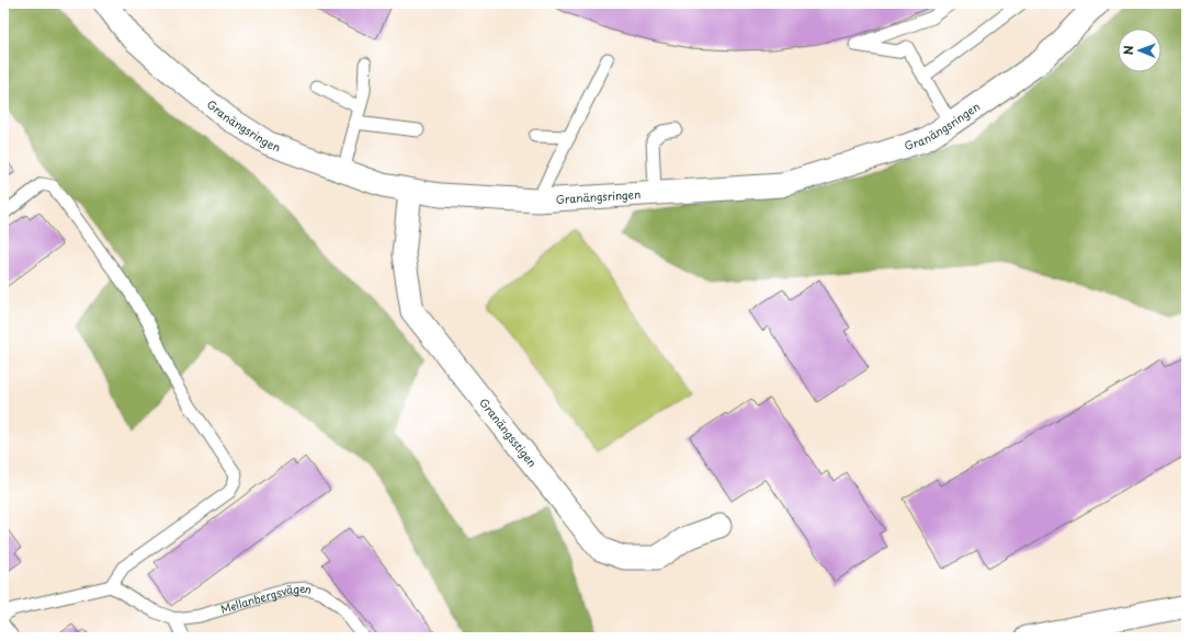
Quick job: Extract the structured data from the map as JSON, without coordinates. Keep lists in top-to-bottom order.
{
  "streets": {
    "street": ["Granängsringen", "Granängsstigen"],
    "lane": ["Mellanbergsvägen"]
  },
  "crossings": [
    ["Granängsringen", "Granängsstigen"]
  ],
  "north": "left"
}
